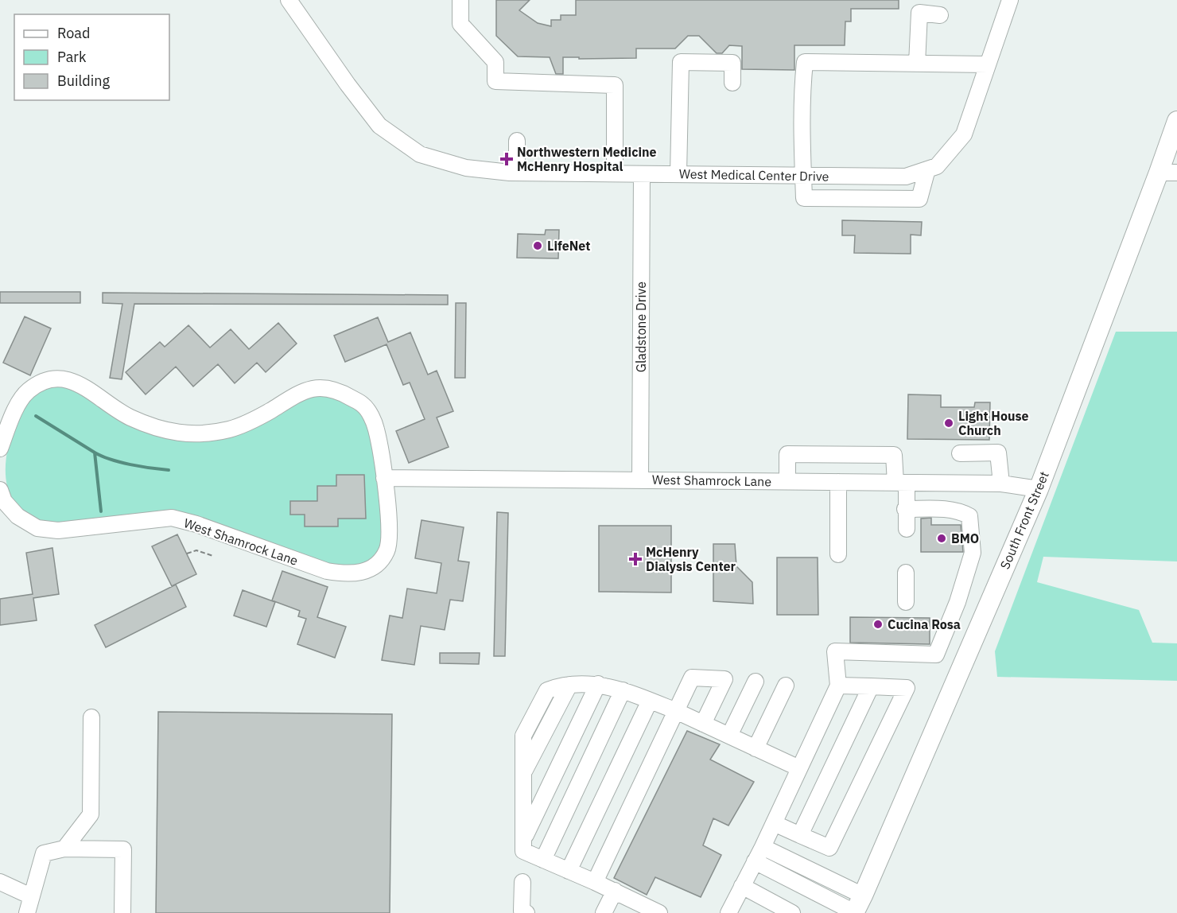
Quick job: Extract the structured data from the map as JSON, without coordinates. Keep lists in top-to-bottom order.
{
  "streets": {
    "main road": ["South Front Street"],
    "street": ["West Medical Center Drive", "Gladstone Drive", "West Shamrock Lane"]
  },
  "crossings": [
    ["West Medical Center Drive", "Gladstone Drive"],
    ["Gladstone Drive", "West Shamrock Lane"],
    ["West Shamrock Lane", "South Front Street"]
  ],
  "places": {
    "health": ["Northwestern Medicine McHenry Hospital", "McHenry Dialysis Center"],
    "other": [
      "LifeNet",
      "Light House Church",
      "BMO",
      "Cucina Rosa"
    ]
  },
  "legend": ["Road", "Park", "Building"]
}
